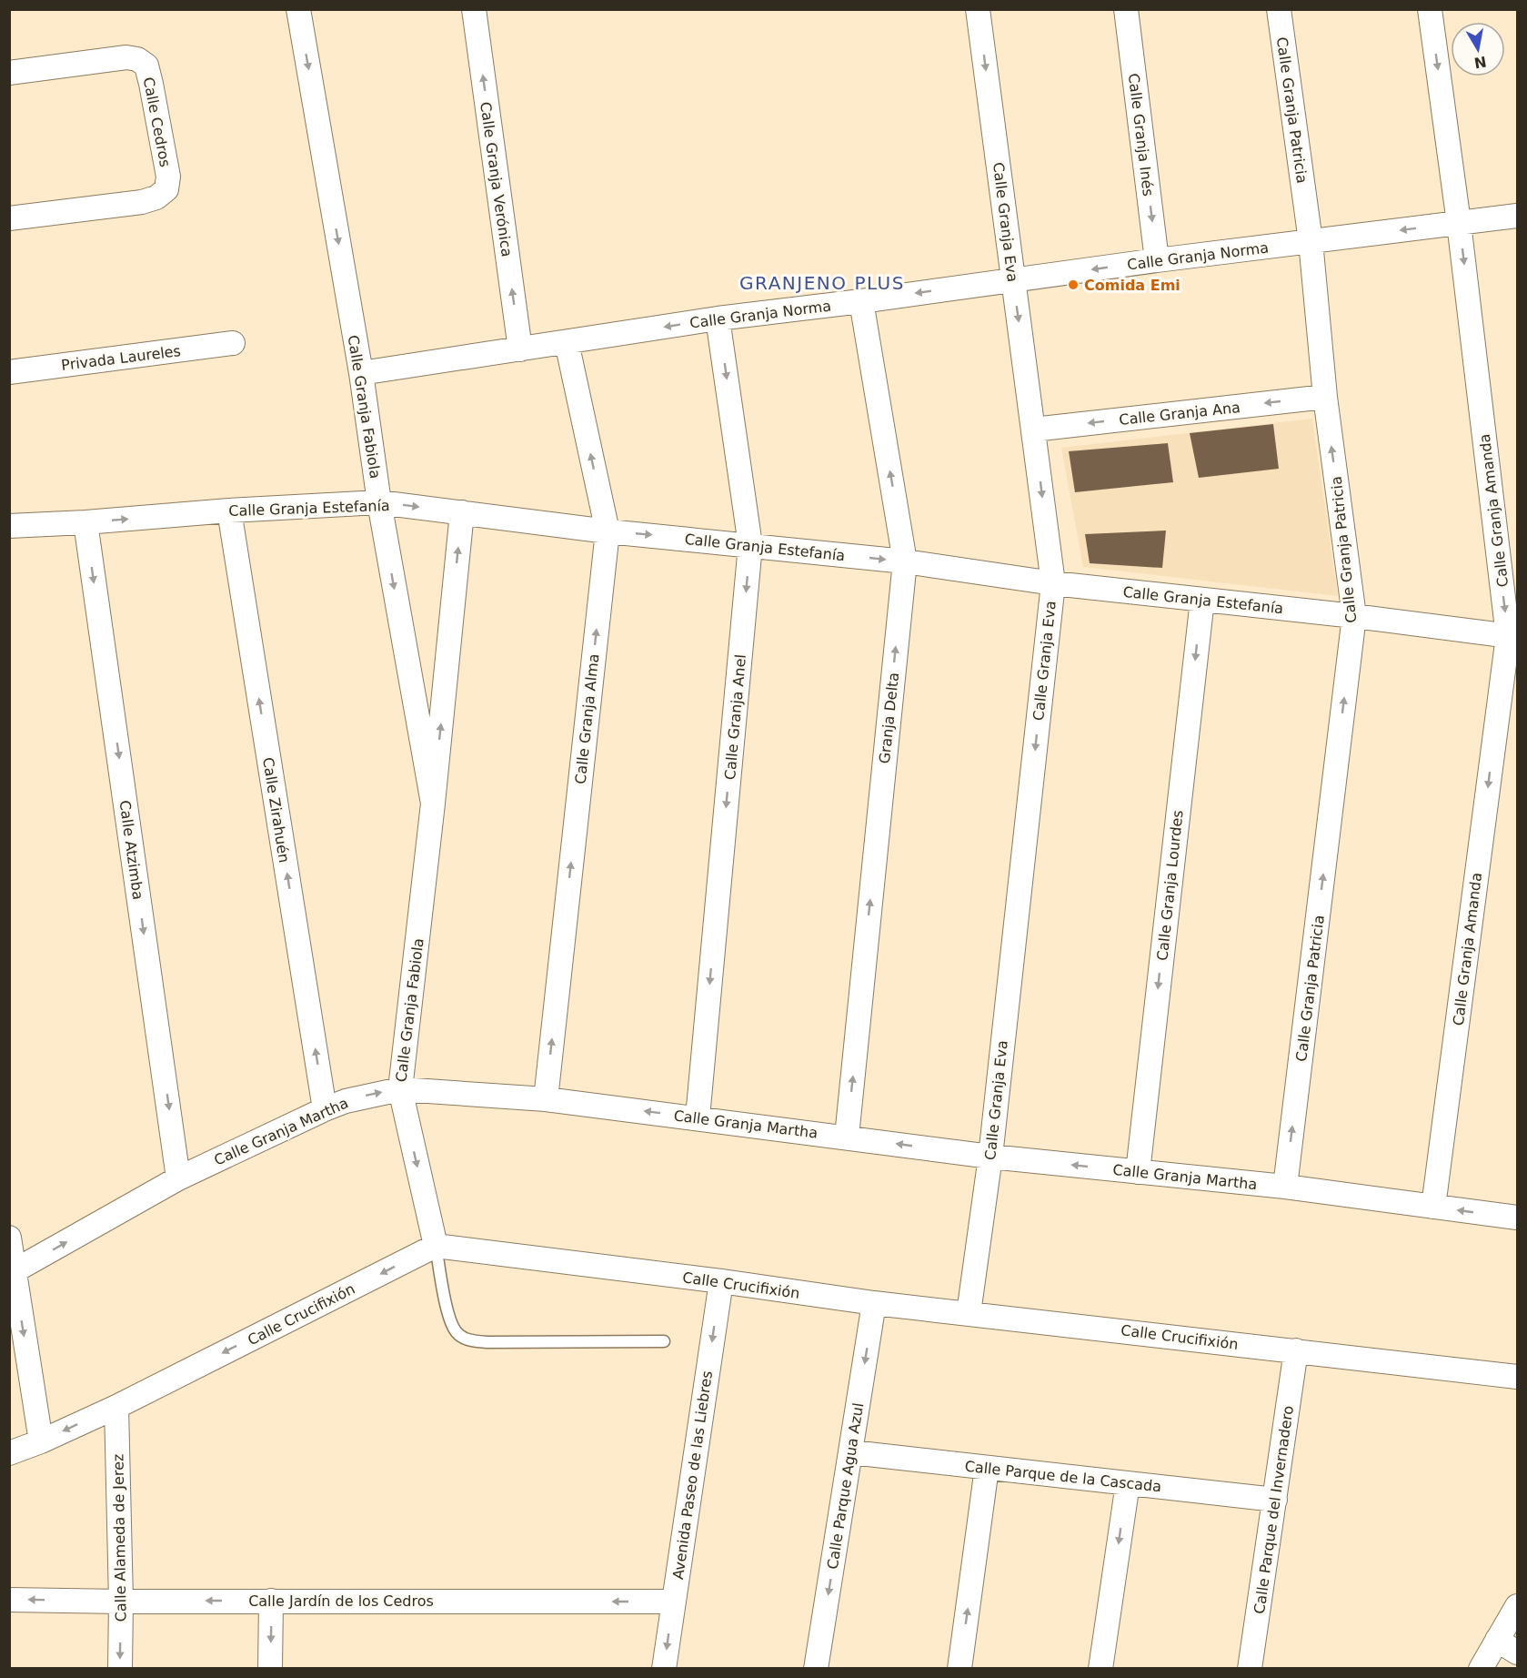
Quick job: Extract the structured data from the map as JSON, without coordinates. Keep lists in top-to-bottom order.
{
  "streets": {
    "street": [
      "Calle Granja Patricia",
      "Calle Cedros",
      "Calle Granja Inés",
      "Calle Granja Verónica",
      "Calle Granja Eva",
      "Calle Granja Norma",
      "Privada Laureles",
      "Calle Granja Fabiola",
      "Calle Granja Ana",
      "Calle Granja Estefanía",
      "Calle Granja Amanda",
      "Calle Granja Anel",
      "Granja Delta",
      "Calle Granja Alma",
      "Calle Zirahuén",
      "Calle Atzimba",
      "Calle Granja Lourdes",
      "Calle Granja Martha",
      "Calle Crucifixión",
      "Avenida Paseo de las Liebres",
      "Calle Parque de la Cascada",
      "Calle Parque Agua Azul",
      "Calle Parque del Invernadero",
      "Calle Alameda de Jerez",
      "Calle Jardín de los Cedros"
    ]
  },
  "crossings": [
    ["Calle Granja Patricia", "Calle Granja Norma"],
    ["Calle Granja Patricia", "Calle Granja Ana"],
    ["Calle Granja Patricia", "Calle Granja Estefanía"],
    ["Calle Granja Patricia", "Calle Granja Martha"],
    ["Calle Granja Inés", "Calle Granja Norma"],
    ["Calle Granja Verónica", "Calle Granja Norma"],
    ["Calle Granja Eva", "Calle Granja Norma"],
    ["Calle Granja Eva", "Calle Granja Ana"],
    ["Calle Granja Eva", "Calle Granja Estefanía"],
    ["Calle Granja Eva", "Calle Granja Martha"],
    ["Calle Granja Eva", "Calle Crucifixión"],
    ["Calle Granja Norma", "Calle Granja Fabiola"],
    ["Calle Granja Norma", "Calle Granja Amanda"],
    ["Calle Granja Norma", "Calle Granja Anel"],
    ["Calle Granja Norma", "Granja Delta"],
    ["Calle Granja Norma", "Calle Granja Alma"],
    ["Calle Granja Fabiola", "Calle Granja Estefanía"],
    ["Calle Granja Fabiola", "Calle Granja Martha"],
    ["Calle Granja Fabiola", "Calle Crucifixión"],
    ["Calle Granja Estefanía", "Calle Granja Amanda"],
    ["Calle Granja Estefanía", "Calle Granja Anel"],
    ["Calle Granja Estefanía", "Granja Delta"],
    ["Calle Granja Estefanía", "Calle Granja Alma"],
    ["Calle Granja Estefanía", "Calle Zirahuén"],
    ["Calle Granja Estefanía", "Calle Atzimba"],
    ["Calle Granja Estefanía", "Calle Granja Lourdes"],
    ["Calle Granja Amanda", "Calle Granja Martha"],
    ["Calle Granja Anel", "Calle Granja Martha"],
    ["Granja Delta", "Calle Granja Martha"],
    ["Calle Granja Alma", "Calle Granja Martha"],
    ["Calle Zirahuén", "Calle Granja Martha"],
    ["Calle Atzimba", "Calle Granja Martha"],
    ["Calle Granja Lourdes", "Calle Granja Martha"],
    ["Calle Crucifixión", "Avenida Paseo de las Liebres"],
    ["Calle Crucifixión", "Calle Parque Agua Azul"],
    ["Calle Crucifixión", "Calle Parque del Invernadero"],
    ["Calle Crucifixión", "Calle Alameda de Jerez"],
    ["Avenida Paseo de las Liebres", "Calle Jardín de los Cedros"],
    ["Calle Parque de la Cascada", "Calle Parque Agua Azul"],
    ["Calle Parque de la Cascada", "Calle Parque del Invernadero"],
    ["Calle Alameda de Jerez", "Calle Jardín de los Cedros"]
  ],
  "one_way": [
    "Calle Granja Patricia",
    "Calle Granja Inés",
    "Calle Granja Verónica",
    "Calle Granja Eva",
    "Calle Granja Norma",
    "Calle Granja Ana",
    "Calle Granja Amanda",
    "Calle Granja Anel",
    "Granja Delta",
    "Calle Granja Alma",
    "Calle Zirahuén",
    "Calle Atzimba",
    "Calle Granja Lourdes",
    "Avenida Paseo de las Liebres",
    "Calle Jardín de los Cedros"
  ],
  "districts": ["GRANJENO PLUS"],
  "places": ["Comida Emi"],
  "north": "bottom"
}
